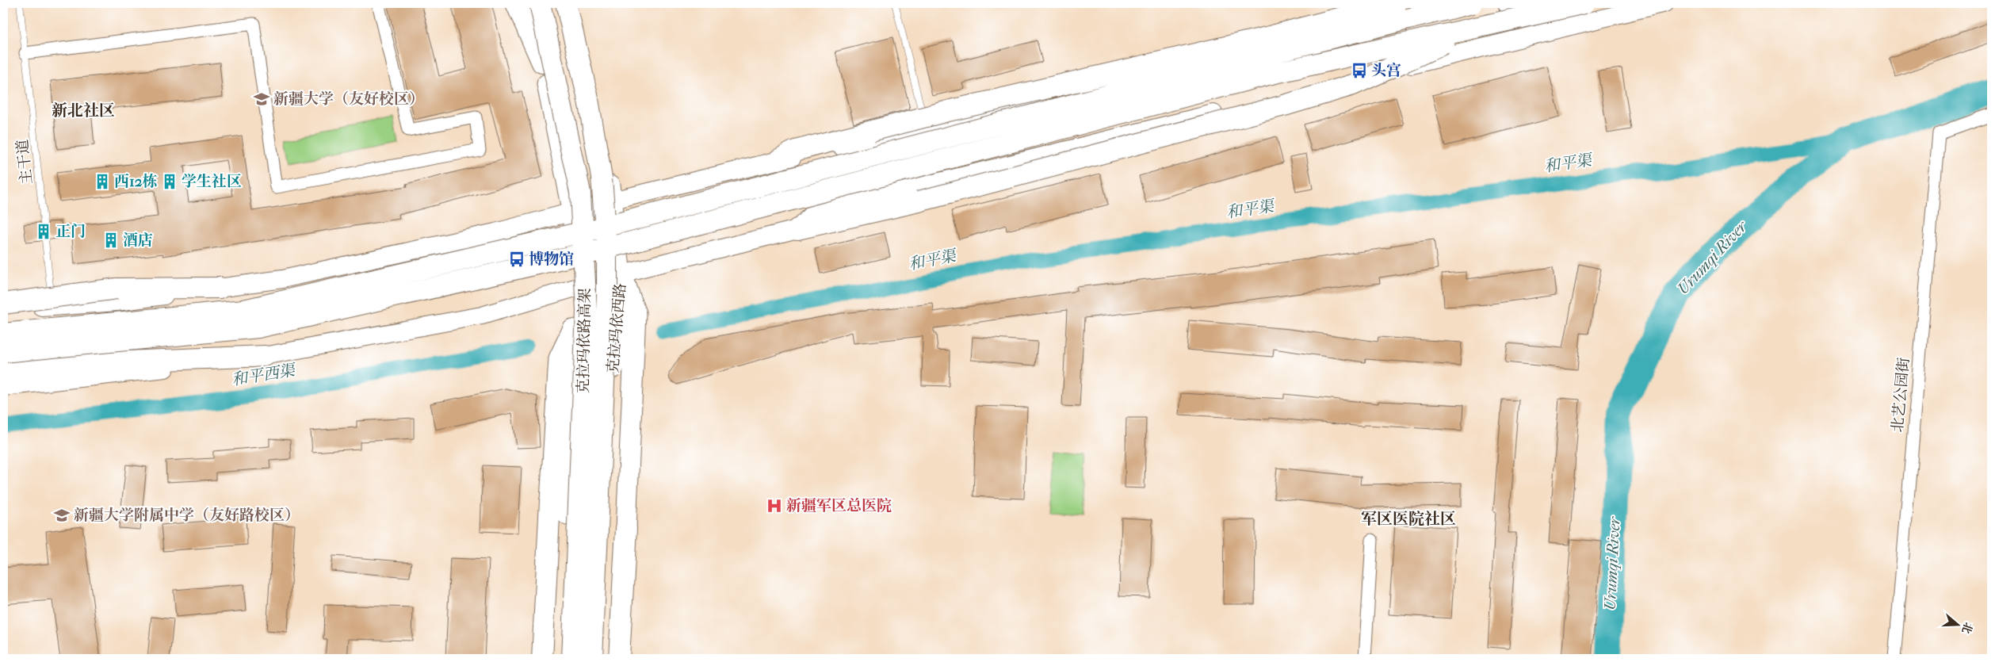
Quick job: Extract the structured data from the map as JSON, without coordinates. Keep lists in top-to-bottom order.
{
  "streets": {
    "highway": ["克拉玛依路高架"],
    "main road": ["克拉玛依西路"],
    "street": ["北艺公园街"],
    "lane": ["主干道"]
  },
  "crossings": [
    ["克拉玛依西路", "克拉玛依路高架"]
  ],
  "districts": ["新北社区", "军区医院社区"],
  "water": ["和平渠", "Urumqi River", "和平西渠"],
  "places": {
    "bus stop": ["头宫", "博物馆"],
    "school or university": ["新疆大学（友好校区）", "新疆大学附属中学（友好路校区）"],
    "building": [
      "西12栋",
      "学生社区",
      "正门",
      "酒店"
    ],
    "hospital": ["新疆军区总医院"]
  },
  "north": "right"
}
